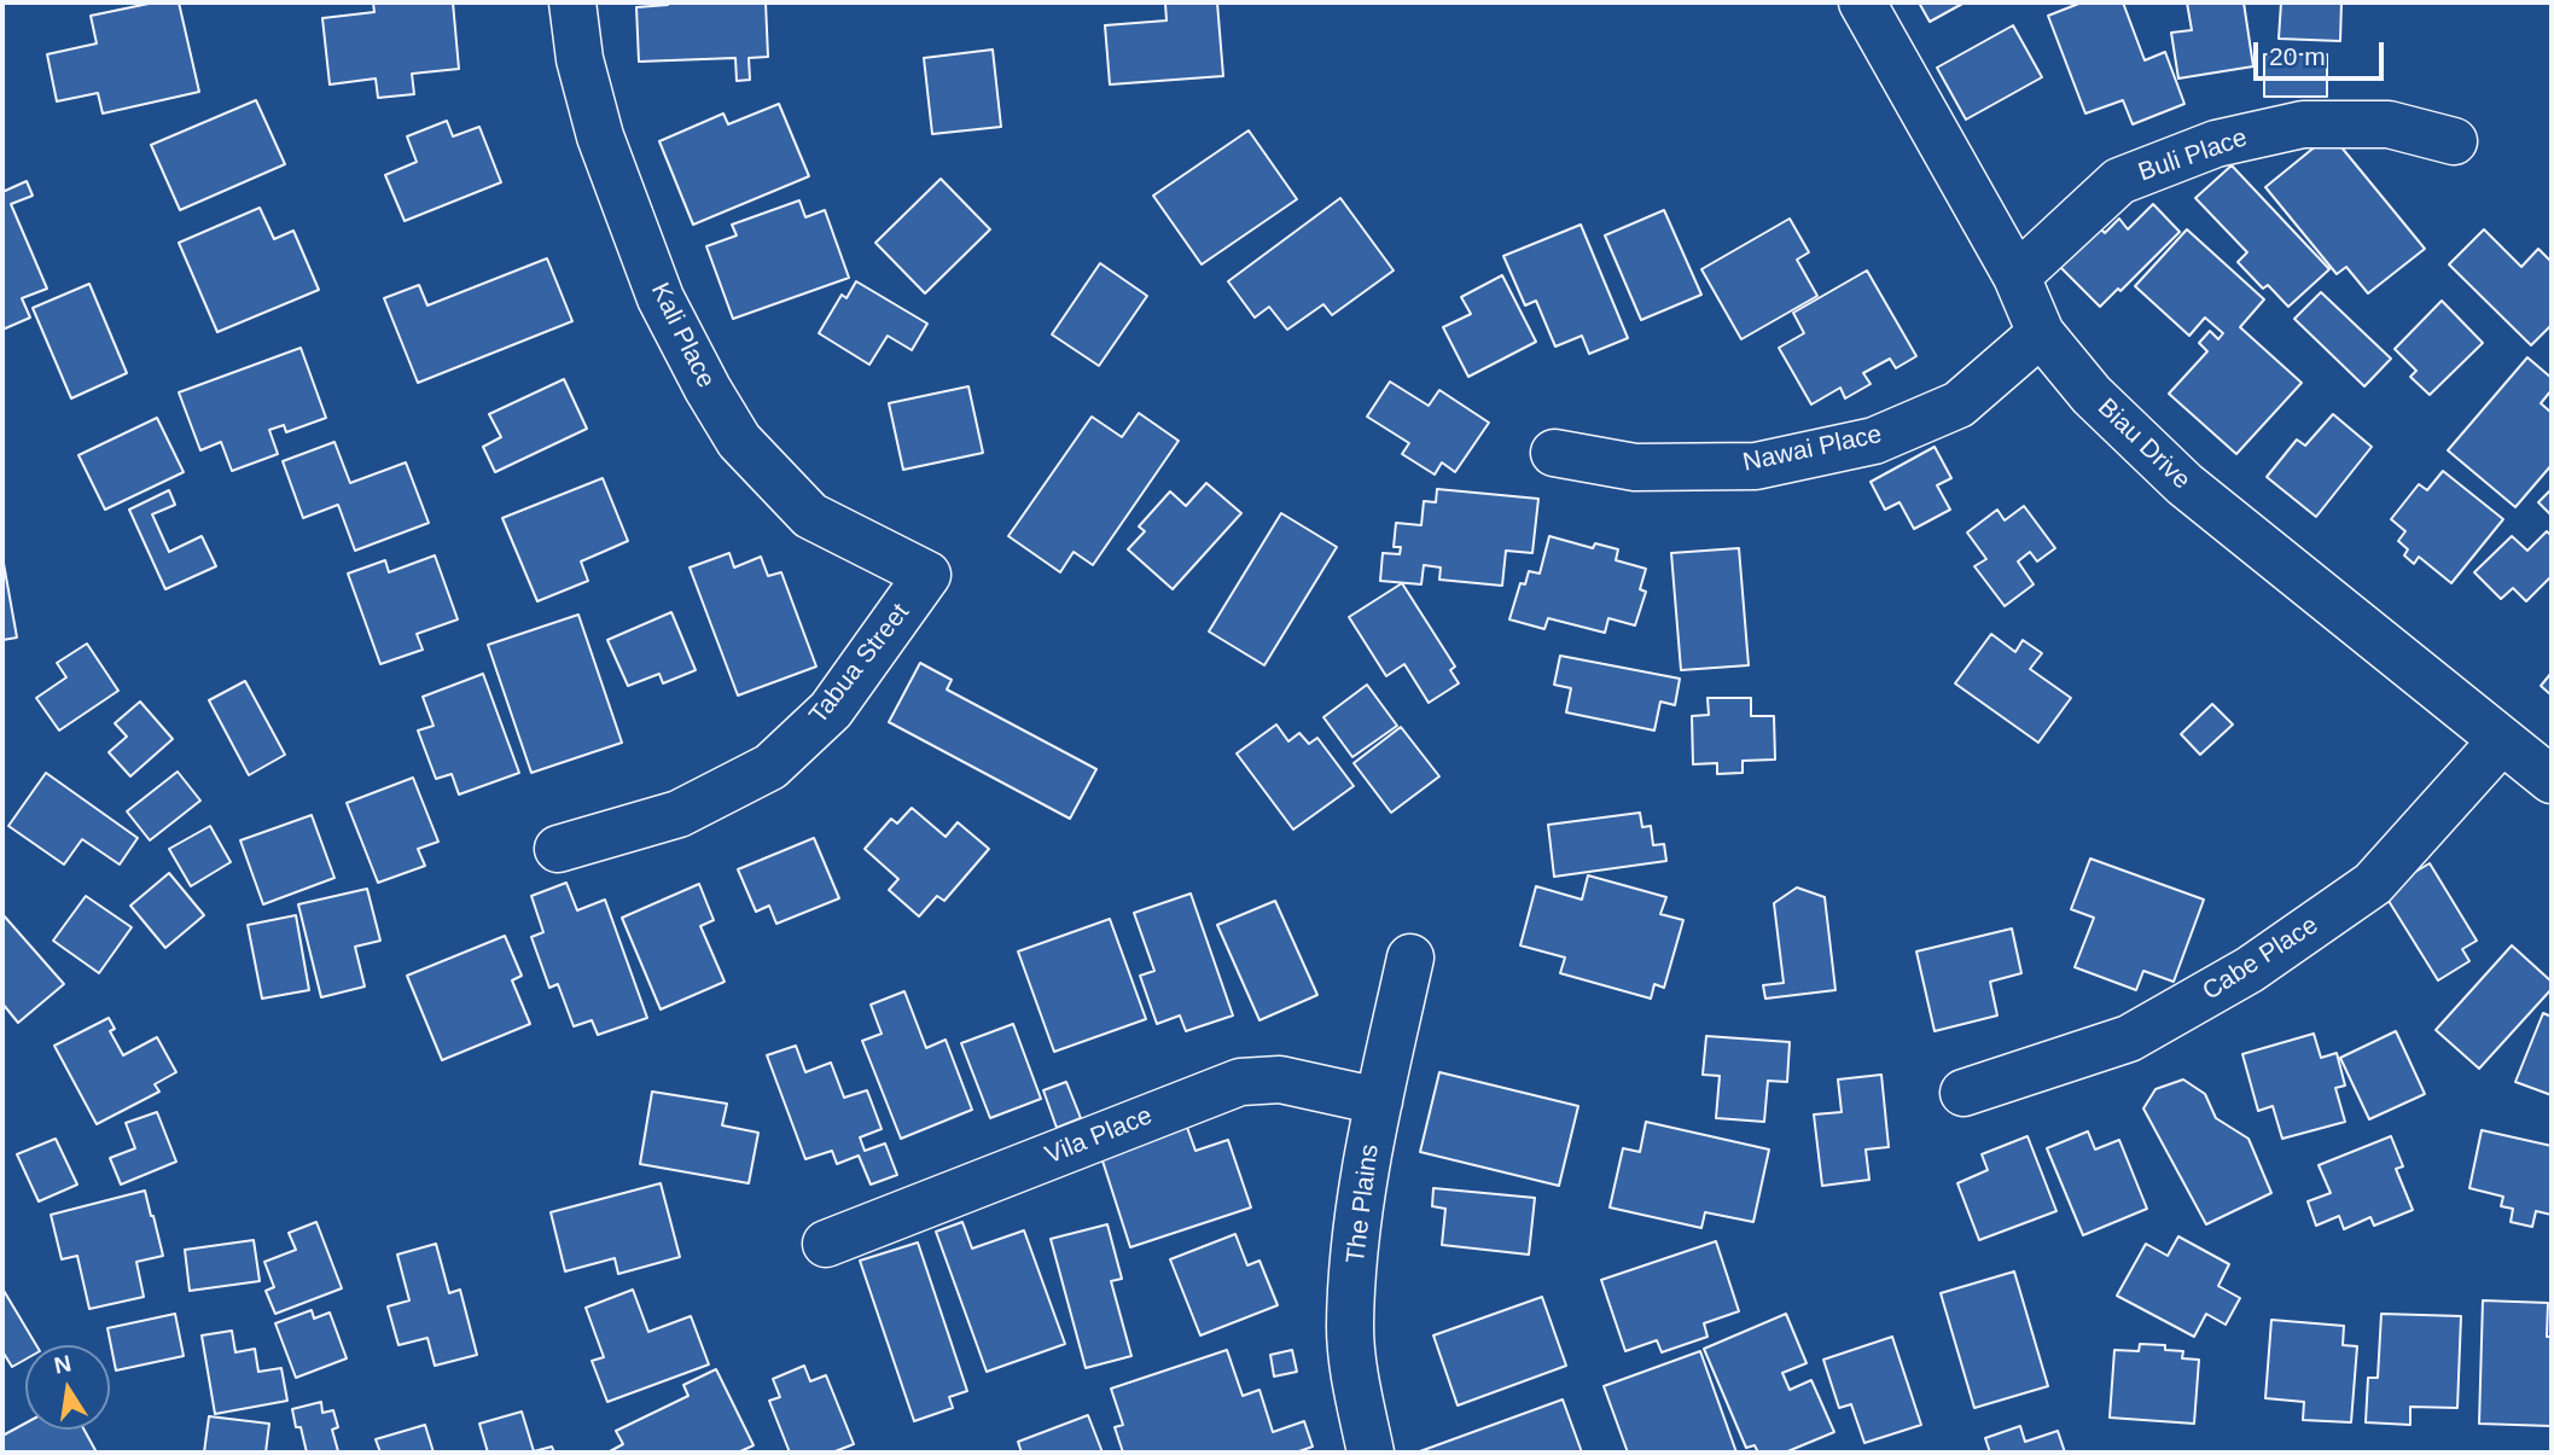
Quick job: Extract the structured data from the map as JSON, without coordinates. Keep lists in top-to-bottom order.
{
  "streets": {
    "street": [
      "Buli Place",
      "Kali Place",
      "Biau Drive",
      "Nawai Place",
      "Tabua Street",
      "Cabe Place",
      "Vila Place",
      "The Plains"
    ]
  },
  "crossings": [
    ["Buli Place", "Biau Drive"],
    ["Kali Place", "Tabua Street"],
    ["Biau Drive", "Nawai Place"],
    ["Biau Drive", "Cabe Place"],
    ["Vila Place", "The Plains"]
  ],
  "scale_bar": "20 m",
  "north": "top"
}
